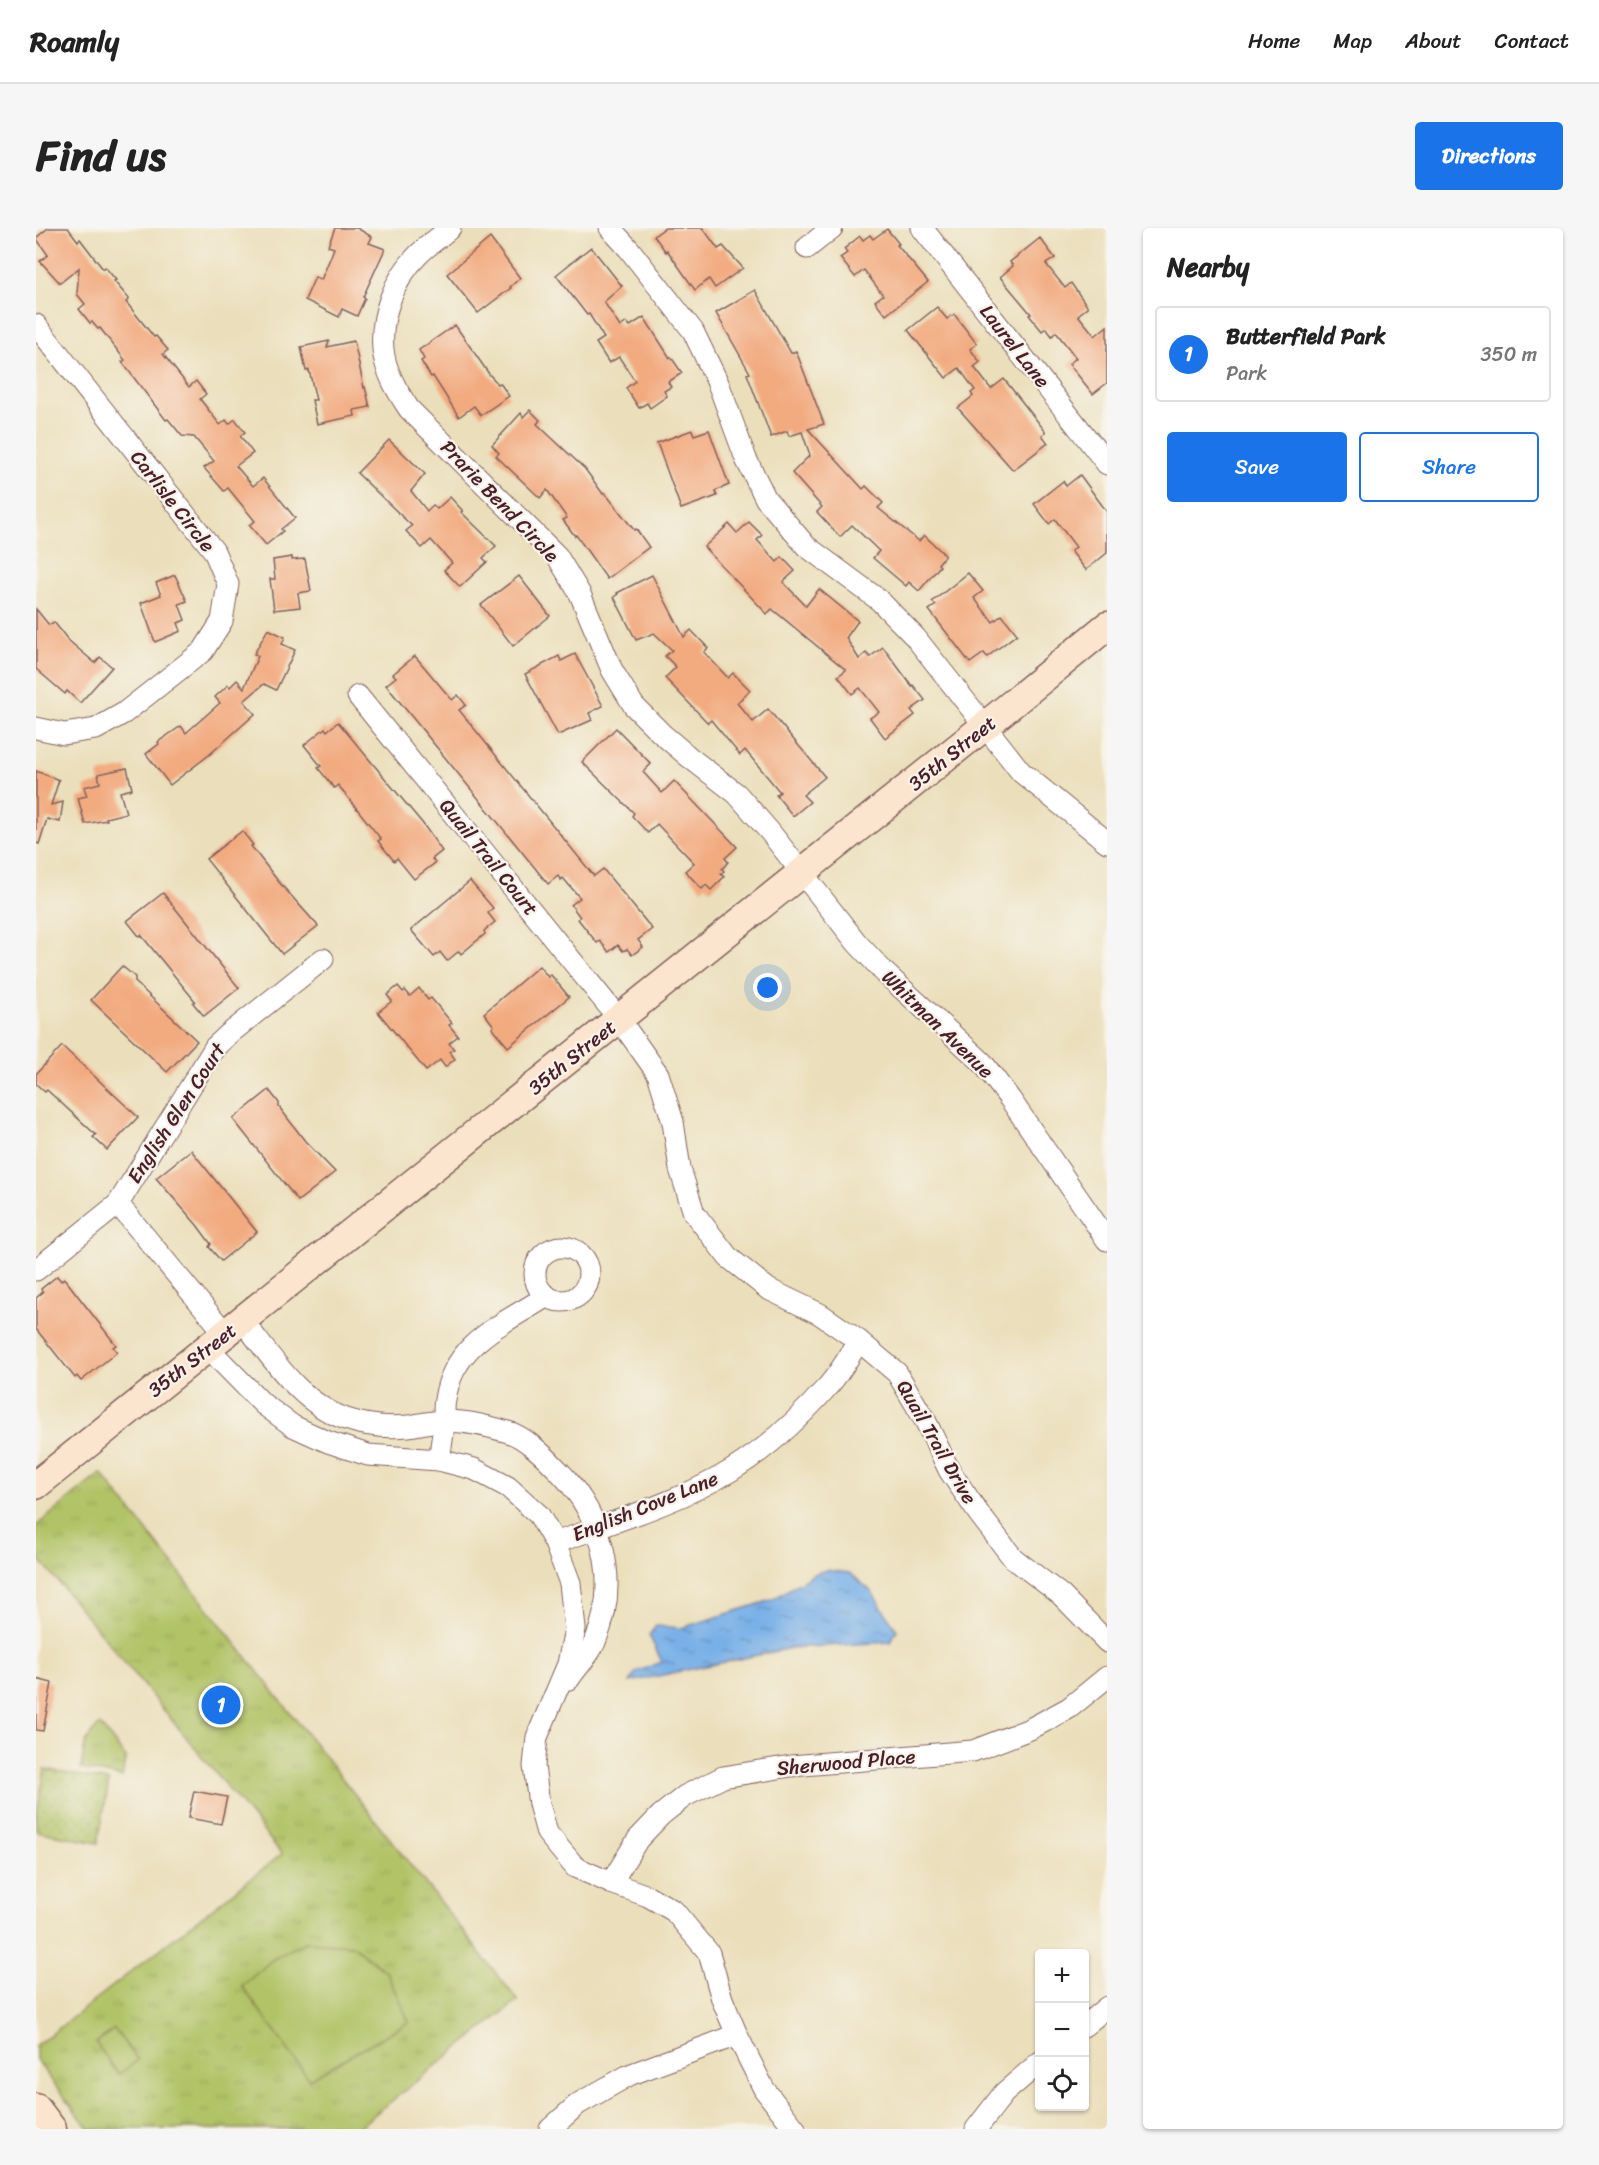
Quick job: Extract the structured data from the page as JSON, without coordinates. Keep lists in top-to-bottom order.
{
  "streets": {
    "street": [
      "Laurel Lane",
      "Carlisle Circle",
      "Prarie Bend Circle",
      "35th Street",
      "Quail Trail Court",
      "Whitman Avenue",
      "English Glen Court",
      "Quail Trail Drive",
      "English Cove Lane",
      "Sherwood Place"
    ]
  },
  "crossings": [
    ["Prarie Bend Circle", "35th Street"],
    ["Prarie Bend Circle", "Whitman Avenue"],
    ["35th Street", "Quail Trail Court"],
    ["35th Street", "Whitman Avenue"],
    ["35th Street", "English Glen Court"],
    ["35th Street", "Quail Trail Drive"],
    ["Quail Trail Court", "Quail Trail Drive"],
    ["Quail Trail Drive", "English Cove Lane"]
  ],
  "page": {
    "header": "Roamly",
    "nav": [
      "Home",
      "Map",
      "About",
      "Contact"
    ],
    "title": "Find us",
    "buttons": [
      "Directions",
      ["Save", "Share"]
    ],
    "heading": "Nearby",
    "list": [
      {
        "mark": "1",
        "name": "Butterfield Park",
        "note": "Park",
        "value": "350 m"
      }
    ],
    "pins": "1",
    "map_buttons": ["+", "−"]
  }
}
